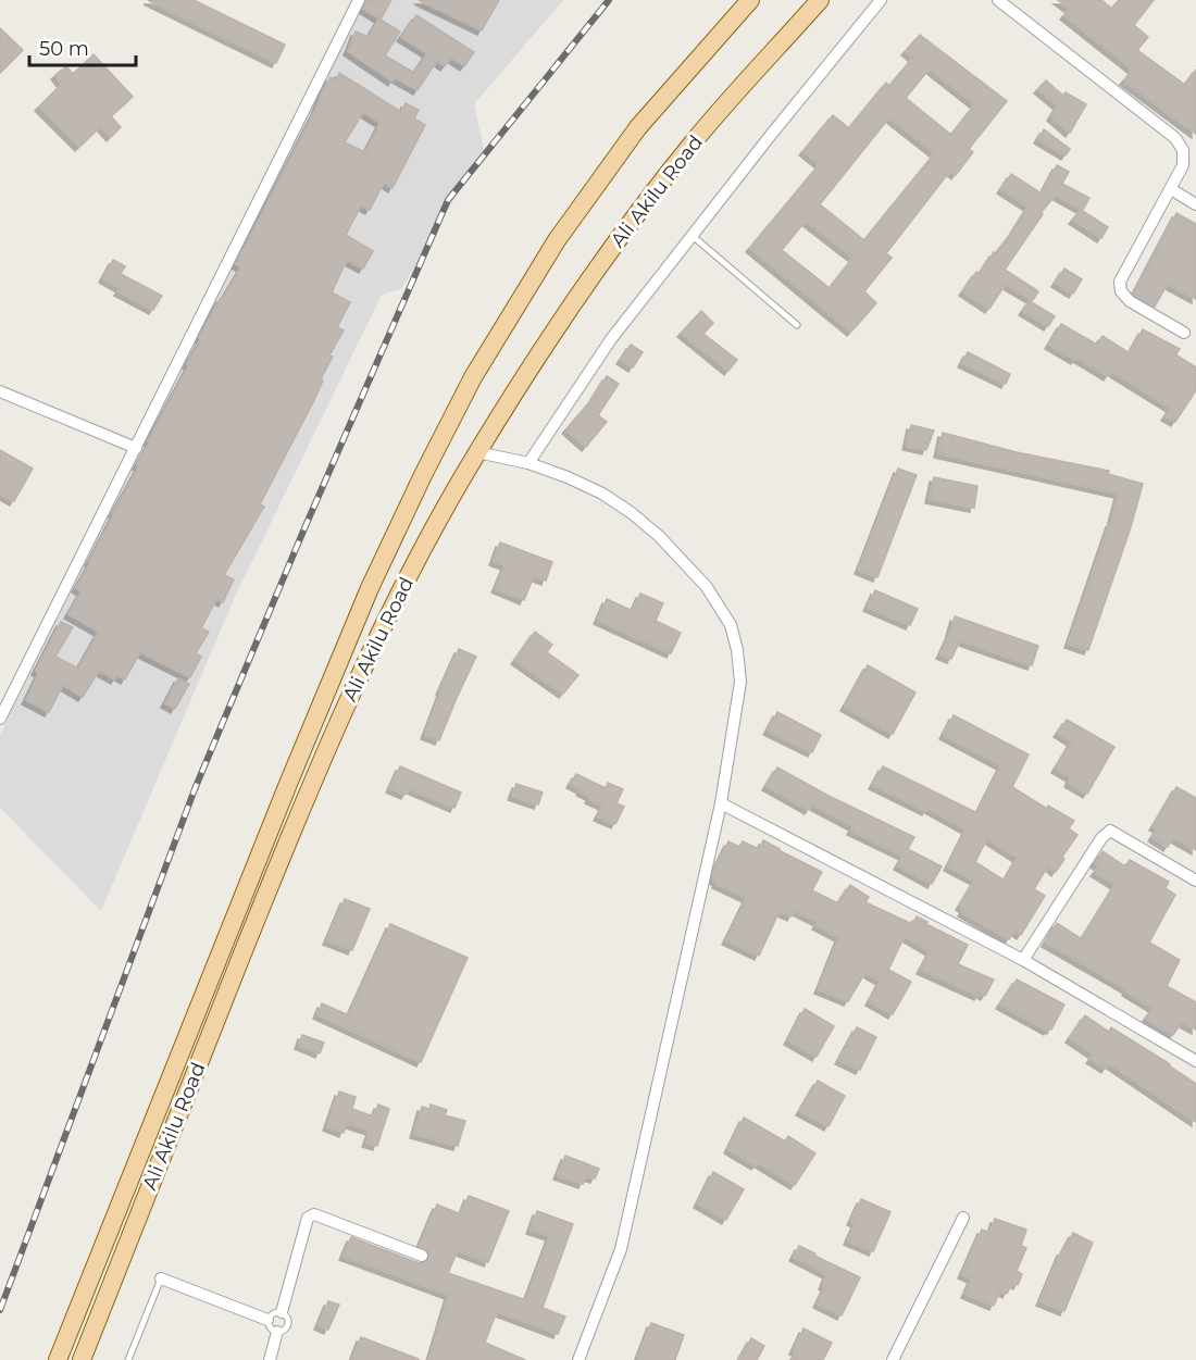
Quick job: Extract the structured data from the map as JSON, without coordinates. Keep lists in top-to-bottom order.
{
  "streets": {
    "main road": ["Ali Akilu Road"]
  },
  "scale_bar": "50 m"
}
